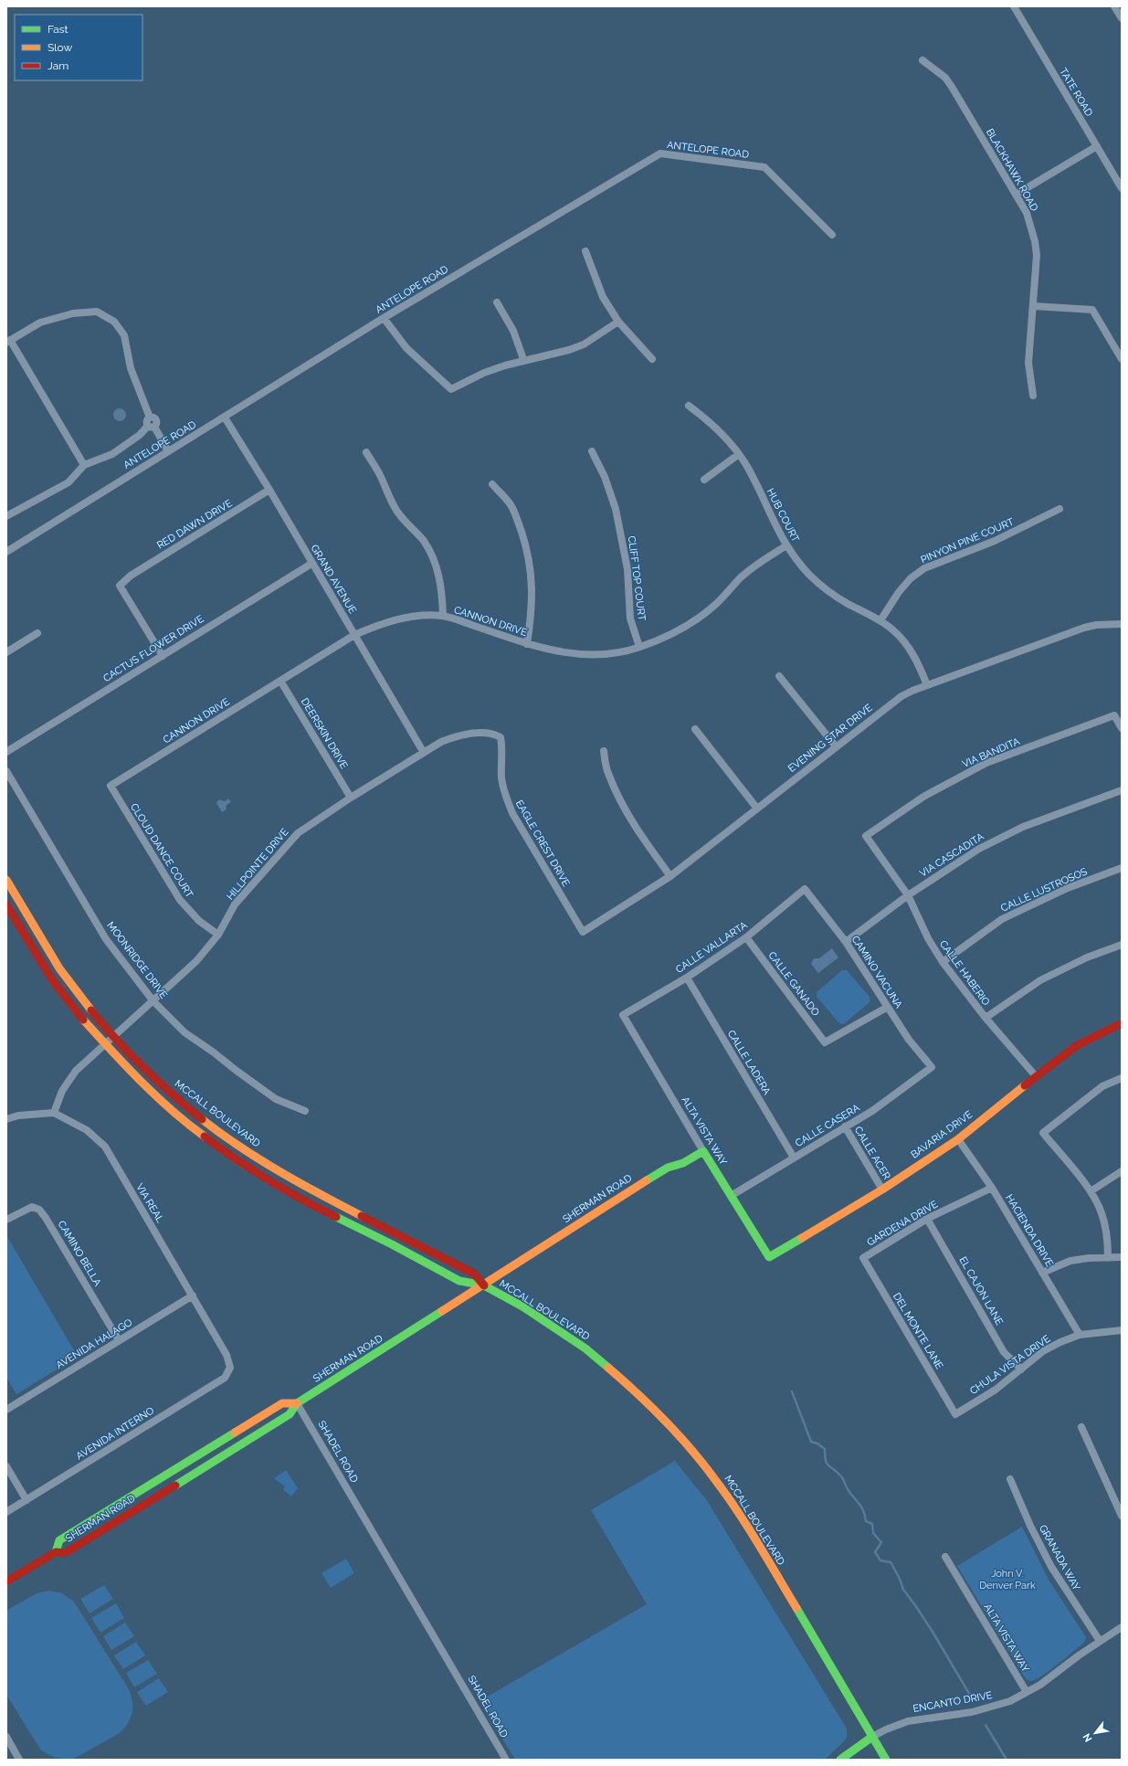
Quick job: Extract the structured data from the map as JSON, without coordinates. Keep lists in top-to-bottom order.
{
  "streets": {
    "main road": [
      "MCCALL BOULEVARD",
      "ALTA VISTA WAY",
      "BAVARIA DRIVE",
      "SHERMAN ROAD",
      "ENCANTO DRIVE"
    ],
    "street": [
      "TATE ROAD",
      "ANTELOPE ROAD",
      "BLACKHAWK ROAD",
      "HUB COURT",
      "RED DAWN DRIVE",
      "PINYON PINE COURT",
      "CLIFF TOP COURT",
      "GRAND AVENUE",
      "CANNON DRIVE",
      "CACTUS FLOWER DRIVE",
      "DEERSKIN DRIVE",
      "EVENING STAR DRIVE",
      "VIA BANDITA",
      "EAGLE CREST DRIVE",
      "CLOUD DANCE COURT",
      "VIA CASCADITA",
      "HILLPOINTE DRIVE",
      "CALLE LUSTROSOS",
      "CALLE VALLARTA",
      "MOONRIDGE DRIVE",
      "CAMINO VACUNA",
      "CALLE HABERIO",
      "CALLE GANADO",
      "CALLE LADERA",
      "CALLE CASERA",
      "CALLE ACER",
      "VIA REAL",
      "GARDENA DRIVE",
      "HACIENDA DRIVE",
      "CAMINO BELLA",
      "EL CAJON LANE",
      "DEL MONTE LANE",
      "AVENIDA HALAGO",
      "CHULA VISTA DRIVE",
      "AVENIDA INTERNO",
      "SHADEL ROAD",
      "GRANADA WAY"
    ]
  },
  "crossings": [
    ["ANTELOPE ROAD", "GRAND AVENUE"],
    ["HUB COURT", "PINYON PINE COURT"],
    ["HUB COURT", "CANNON DRIVE"],
    ["HUB COURT", "EVENING STAR DRIVE"],
    ["RED DAWN DRIVE", "GRAND AVENUE"],
    ["RED DAWN DRIVE", "CACTUS FLOWER DRIVE"],
    ["CLIFF TOP COURT", "CANNON DRIVE"],
    ["GRAND AVENUE", "CANNON DRIVE"],
    ["GRAND AVENUE", "CACTUS FLOWER DRIVE"],
    ["GRAND AVENUE", "HILLPOINTE DRIVE"],
    ["CANNON DRIVE", "DEERSKIN DRIVE"],
    ["CANNON DRIVE", "CLOUD DANCE COURT"],
    ["DEERSKIN DRIVE", "HILLPOINTE DRIVE"],
    ["EVENING STAR DRIVE", "EAGLE CREST DRIVE"],
    ["VIA BANDITA", "CALLE HABERIO"],
    ["EAGLE CREST DRIVE", "HILLPOINTE DRIVE"],
    ["CLOUD DANCE COURT", "HILLPOINTE DRIVE"],
    ["VIA CASCADITA", "CAMINO VACUNA"],
    ["VIA CASCADITA", "CALLE HABERIO"],
    ["HILLPOINTE DRIVE", "MOONRIDGE DRIVE"],
    ["HILLPOINTE DRIVE", "MCCALL BOULEVARD"],
    ["HILLPOINTE DRIVE", "VIA REAL"],
    ["CALLE LUSTROSOS", "CALLE HABERIO"],
    ["CALLE VALLARTA", "CAMINO VACUNA"],
    ["CALLE VALLARTA", "CALLE GANADO"],
    ["CALLE VALLARTA", "CALLE LADERA"],
    ["CALLE VALLARTA", "ALTA VISTA WAY"],
    ["CAMINO VACUNA", "CALLE GANADO"],
    ["CAMINO VACUNA", "CALLE CASERA"],
    ["CALLE HABERIO", "BAVARIA DRIVE"],
    ["CALLE LADERA", "CALLE CASERA"],
    ["MCCALL BOULEVARD", "SHERMAN ROAD"],
    ["MCCALL BOULEVARD", "ENCANTO DRIVE"],
    ["CALLE CASERA", "ALTA VISTA WAY"],
    ["CALLE CASERA", "CALLE ACER"],
    ["ALTA VISTA WAY", "BAVARIA DRIVE"],
    ["ALTA VISTA WAY", "SHERMAN ROAD"],
    ["ALTA VISTA WAY", "ENCANTO DRIVE"],
    ["BAVARIA DRIVE", "CALLE ACER"],
    ["BAVARIA DRIVE", "HACIENDA DRIVE"],
    ["SHERMAN ROAD", "SHADEL ROAD"],
    ["VIA REAL", "AVENIDA HALAGO"],
    ["VIA REAL", "AVENIDA INTERNO"],
    ["GARDENA DRIVE", "HACIENDA DRIVE"],
    ["GARDENA DRIVE", "EL CAJON LANE"],
    ["GARDENA DRIVE", "DEL MONTE LANE"],
    ["HACIENDA DRIVE", "CHULA VISTA DRIVE"],
    ["CAMINO BELLA", "AVENIDA HALAGO"],
    ["EL CAJON LANE", "CHULA VISTA DRIVE"],
    ["DEL MONTE LANE", "CHULA VISTA DRIVE"],
    ["GRANADA WAY", "ENCANTO DRIVE"]
  ],
  "parks": ["John V. Denver Park"],
  "legend": ["Fast", "Slow", "Jam"],
  "north": "bottom left"
}
